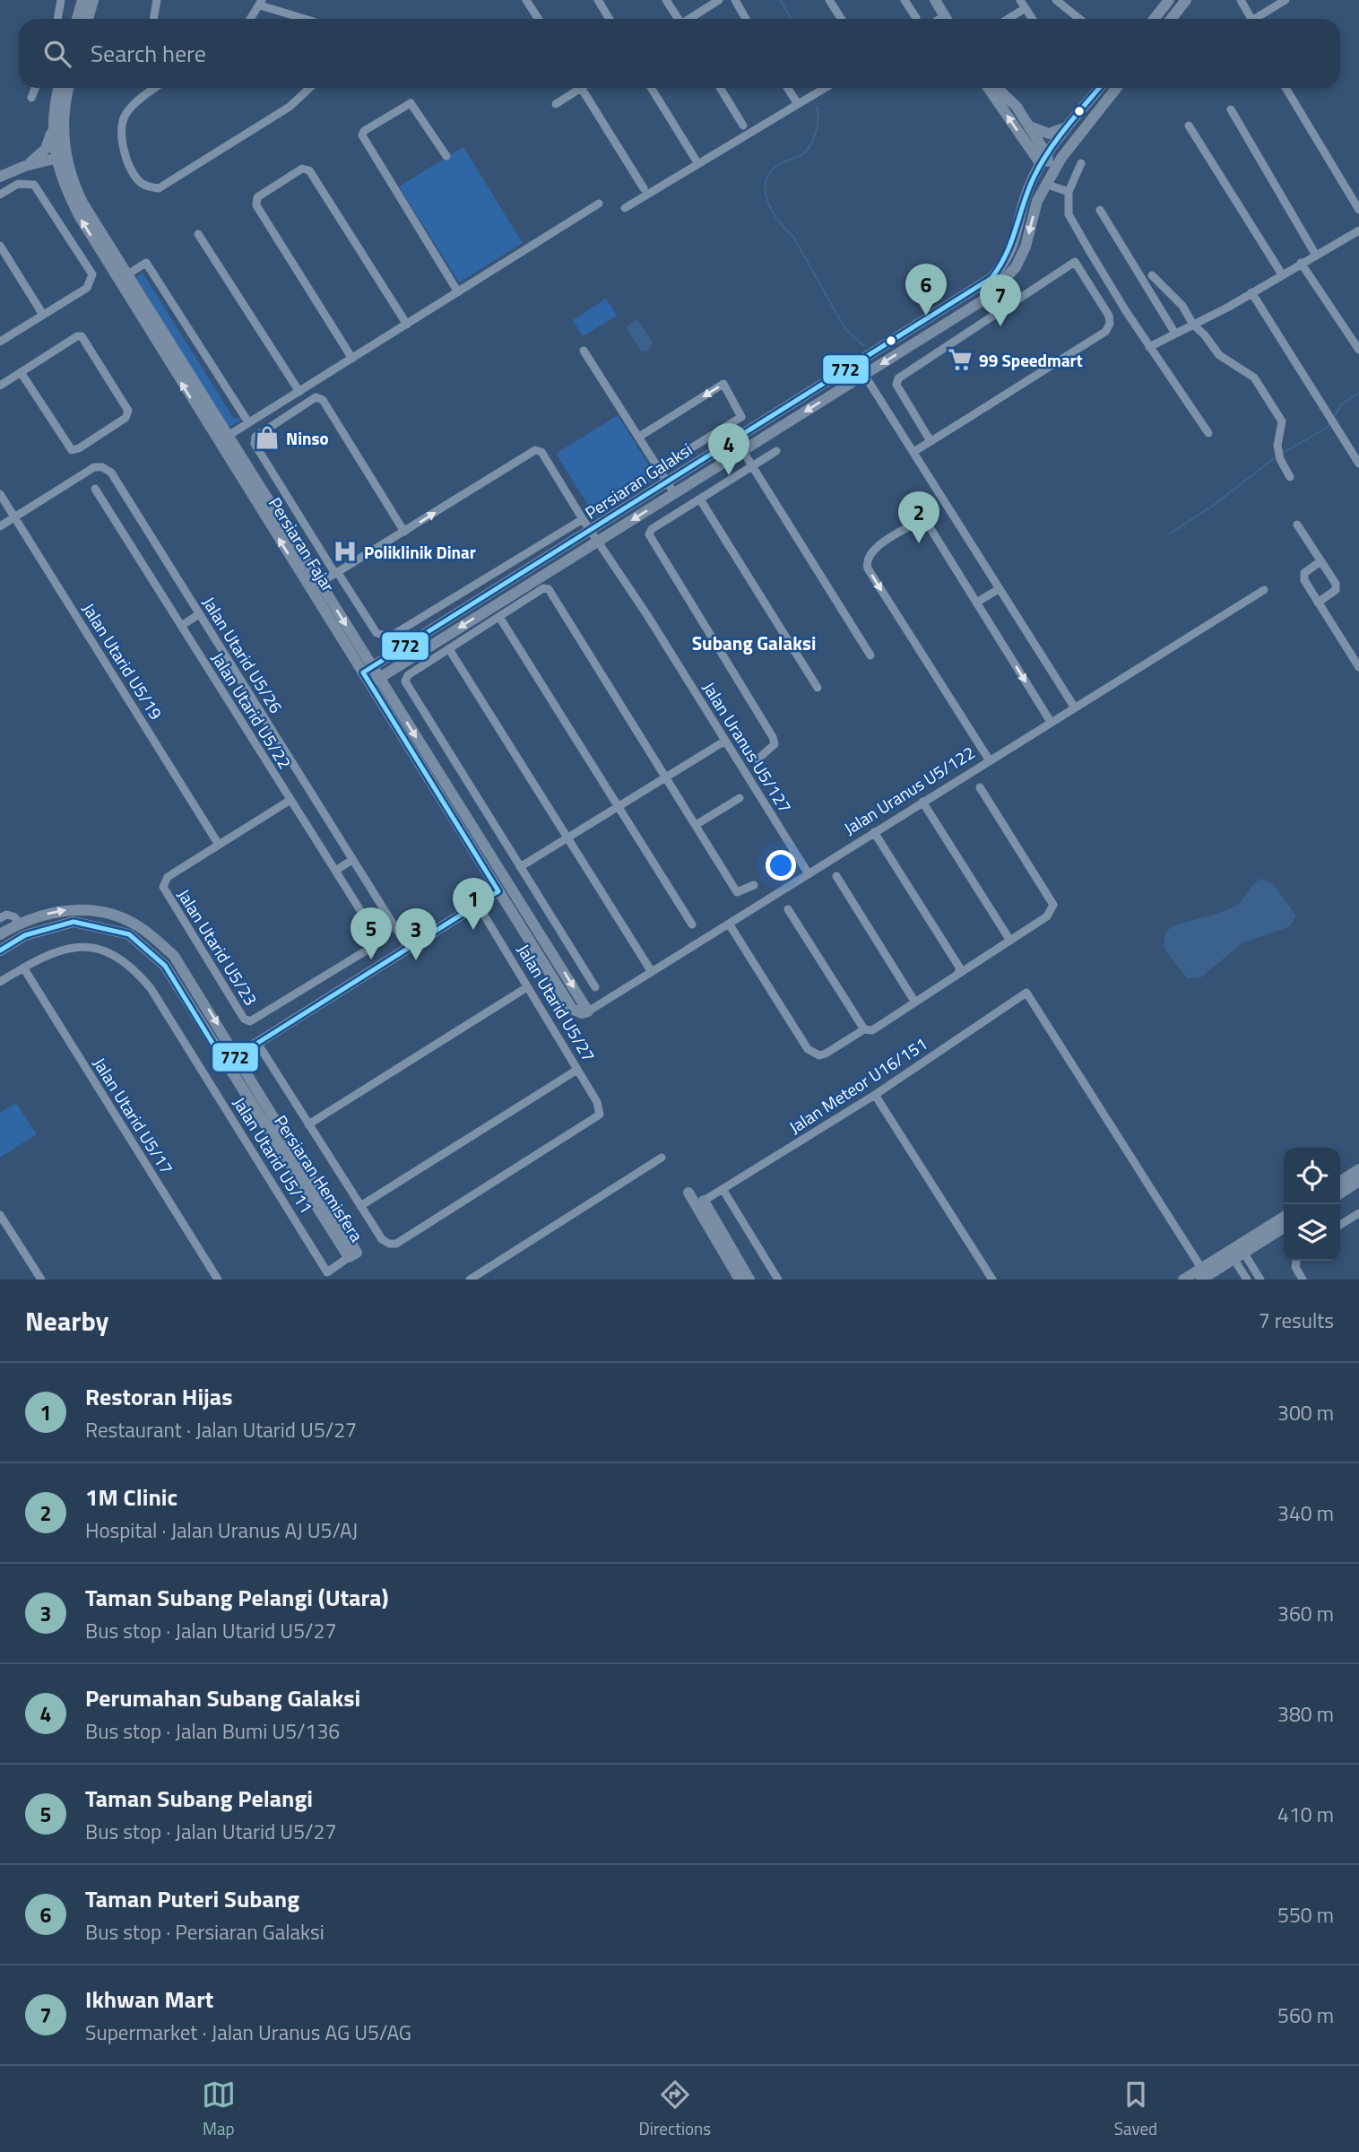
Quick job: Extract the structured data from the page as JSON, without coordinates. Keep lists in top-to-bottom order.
{
  "streets": {
    "main road": ["Persiaran Galaksi", "Persiaran Fajar", "Persiaran Hemisfera"],
    "street": [
      "Jalan Utarid U5/26",
      "Jalan Utarid U5/19",
      "Jalan Utarid U5/22",
      "Jalan Uranus U5/127",
      "Jalan Uranus U5/122",
      "Jalan Utarid U5/23",
      "Jalan Utarid U5/27",
      "Jalan Meteor U16/151",
      "Jalan Utarid U5/17",
      "Jalan Utarid U5/11"
    ]
  },
  "crossings": [
    ["Persiaran Galaksi", "Persiaran Fajar"],
    ["Persiaran Galaksi", "Jalan Uranus U5/127"],
    ["Persiaran Fajar", "Jalan Uranus U5/122"],
    ["Jalan Utarid U5/26", "Jalan Utarid U5/19"],
    ["Jalan Utarid U5/19", "Jalan Utarid U5/23"],
    ["Jalan Utarid U5/22", "Jalan Utarid U5/23"],
    ["Jalan Uranus U5/127", "Jalan Uranus U5/122"],
    ["Jalan Utarid U5/17", "Jalan Utarid U5/11"],
    ["Jalan Utarid U5/11", "Persiaran Hemisfera"]
  ],
  "districts": ["Subang Galaksi"],
  "places": {
    "supermarket": ["99 Speedmart"],
    "shop": ["Ninso"],
    "hospital": ["Poliklinik Dinar"]
  },
  "lines": ["transit line 772"],
  "page": {
    "search": "Search here",
    "pins": [
      "6",
      "7",
      "4",
      "2",
      "1",
      "5",
      "3"
    ],
    "heading": ["Nearby", "7 results"],
    "list": [
      {
        "mark": "1",
        "name": "Restoran Hijas",
        "note": "Restaurant · Jalan Utarid U5/27",
        "value": "300 m"
      },
      {
        "mark": "2",
        "name": "1M Clinic",
        "note": "Hospital · Jalan Uranus AJ U5/AJ",
        "value": "340 m"
      },
      {
        "mark": "3",
        "name": "Taman Subang Pelangi (Utara)",
        "note": "Bus stop · Jalan Utarid U5/27",
        "value": "360 m"
      },
      {
        "mark": "4",
        "name": "Perumahan Subang Galaksi",
        "note": "Bus stop · Jalan Bumi U5/136",
        "value": "380 m"
      },
      {
        "mark": "5",
        "name": "Taman Subang Pelangi",
        "note": "Bus stop · Jalan Utarid U5/27",
        "value": "410 m"
      },
      {
        "mark": "6",
        "name": "Taman Puteri Subang",
        "note": "Bus stop · Persiaran Galaksi",
        "value": "550 m"
      },
      {
        "mark": "7",
        "name": "Ikhwan Mart",
        "note": "Supermarket · Jalan Uranus AG U5/AG",
        "value": "560 m"
      }
    ],
    "nav": ["Map", "Directions", "Saved"]
  }
}
